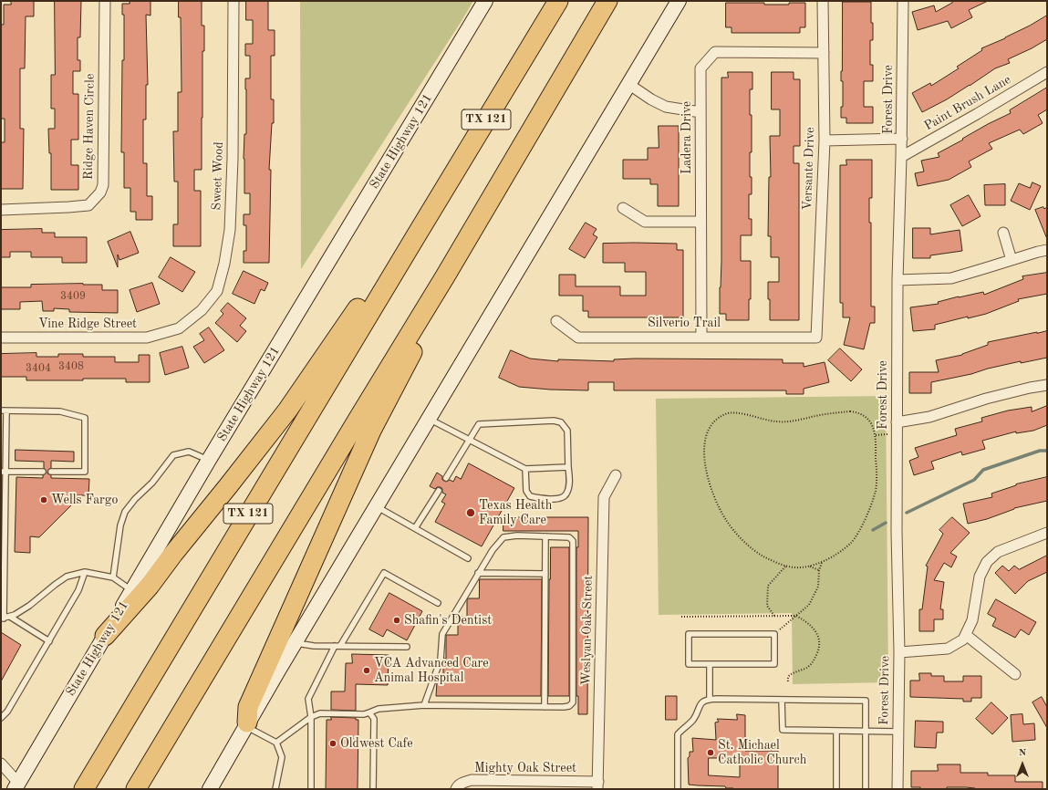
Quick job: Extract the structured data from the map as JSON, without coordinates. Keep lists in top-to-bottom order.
{
  "streets": {
    "highway": ["TX 121"],
    "main road": ["State Highway 121"],
    "street": [
      "Forest Drive",
      "Paint Brush Lane",
      "Ridge Haven Circle",
      "Ladera Drive",
      "Versante Drive",
      "Sweet Wood",
      "Silverio Trail",
      "Vine Ridge Street",
      "Weslyan Oak Street",
      "Mighty Oak Street"
    ]
  },
  "crossings": [
    ["Forest Drive", "Paint Brush Lane"],
    ["Ladera Drive", "Versante Drive"],
    ["Ladera Drive", "Silverio Trail"],
    ["Versante Drive", "Silverio Trail"],
    ["Sweet Wood", "Vine Ridge Street"],
    ["Weslyan Oak Street", "Mighty Oak Street"]
  ],
  "places": [
    "Wells Fargo",
    "Texas Health Family Care",
    "Shafin's Dentist",
    "VCA Advanced Care Animal Hospital",
    "Oldwest Cafe",
    "St. Michael Catholic Church"
  ],
  "house_numbers": ["3409", "3408", "3404"],
  "north": "top"
}
